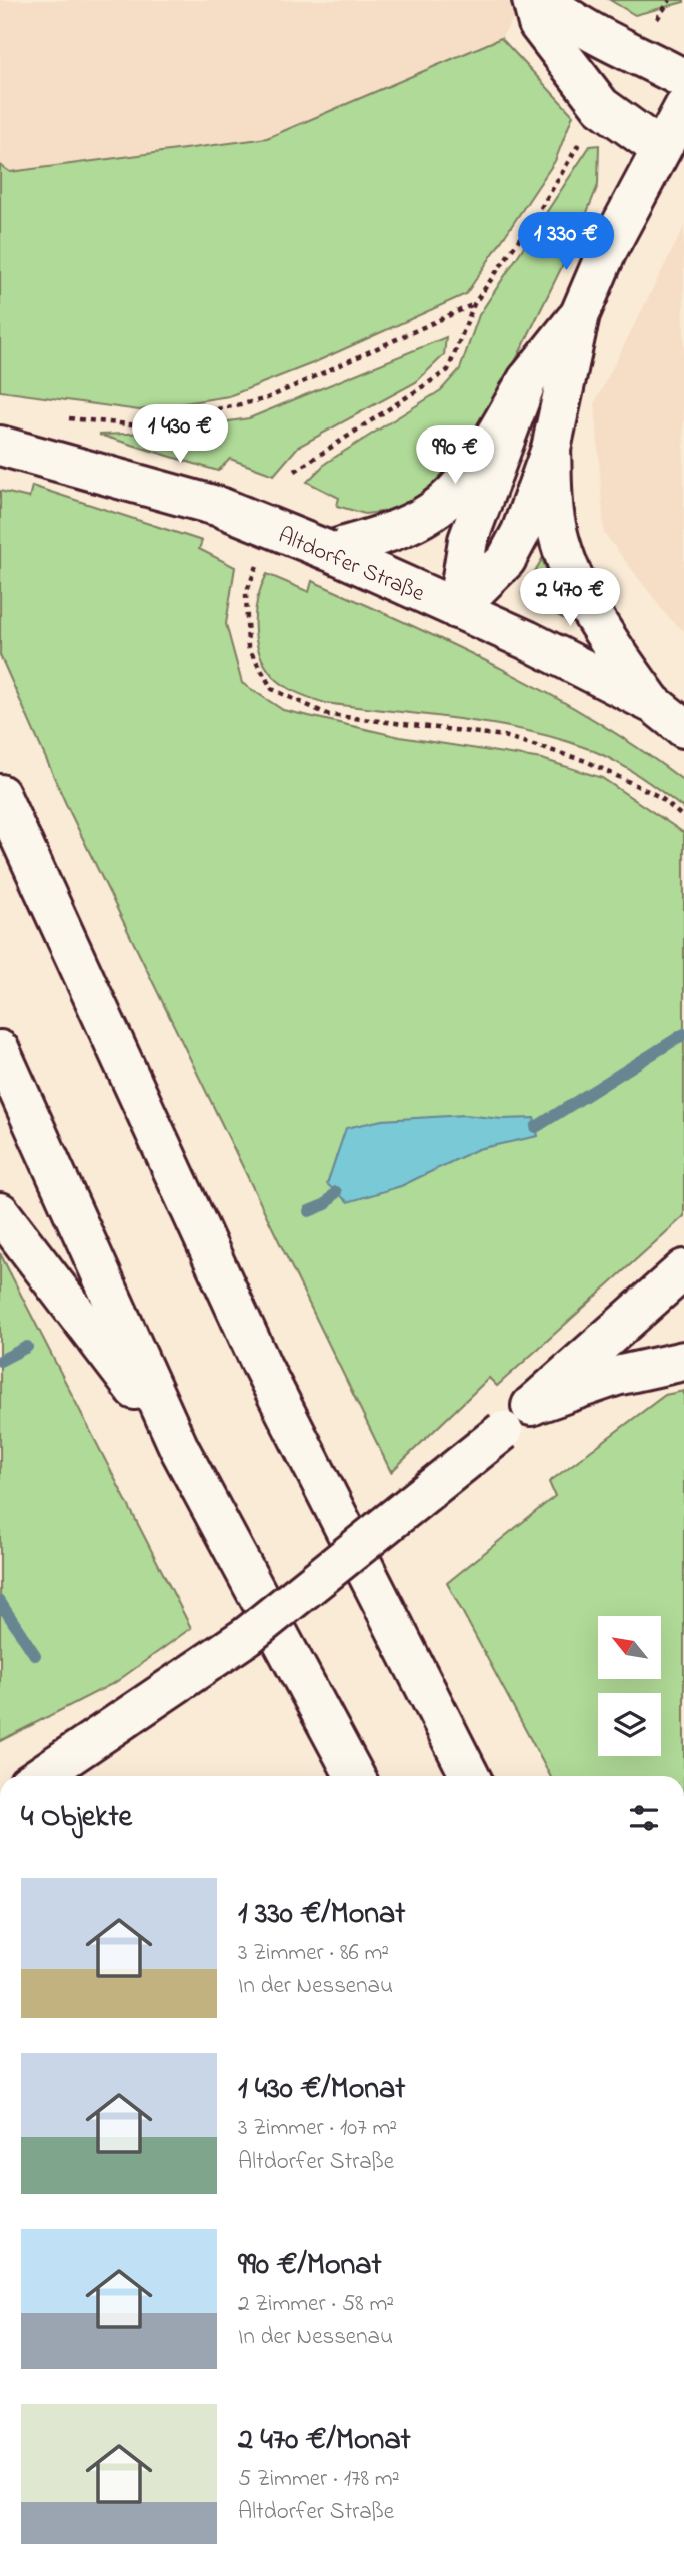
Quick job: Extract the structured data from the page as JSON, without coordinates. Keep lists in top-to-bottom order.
{
  "streets": {
    "main road": ["Altdorfer Straße"]
  },
  "north": "top left",
  "page": {
    "price": [
      "1 330 €",
      "1 430 €",
      "990 €",
      "2 470 €"
    ],
    "heading": "4 Objekte",
    "list": [
      {
        "name": "1 330 €/Monat",
        "note": "3 Zimmer · 86 m² · In der Nessenau"
      },
      {
        "name": "1 430 €/Monat",
        "note": "3 Zimmer · 107 m² · Altdorfer Straße"
      },
      {
        "name": "990 €/Monat",
        "note": "2 Zimmer · 58 m² · In der Nessenau"
      },
      {
        "name": "2 470 €/Monat",
        "note": "5 Zimmer · 178 m² · Altdorfer Straße"
      }
    ]
  }
}
